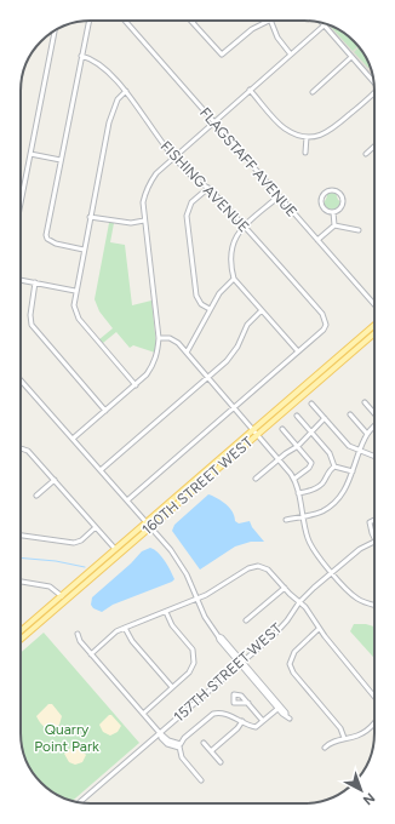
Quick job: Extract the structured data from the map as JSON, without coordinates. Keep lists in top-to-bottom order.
{
  "streets": {
    "main road": ["160TH STREET WEST"],
    "street": ["FLAGSTAFF AVENUE", "FISHING AVENUE", "157TH STREET WEST"]
  },
  "parks": ["Quarry Point Park"],
  "north": "bottom right"
}
